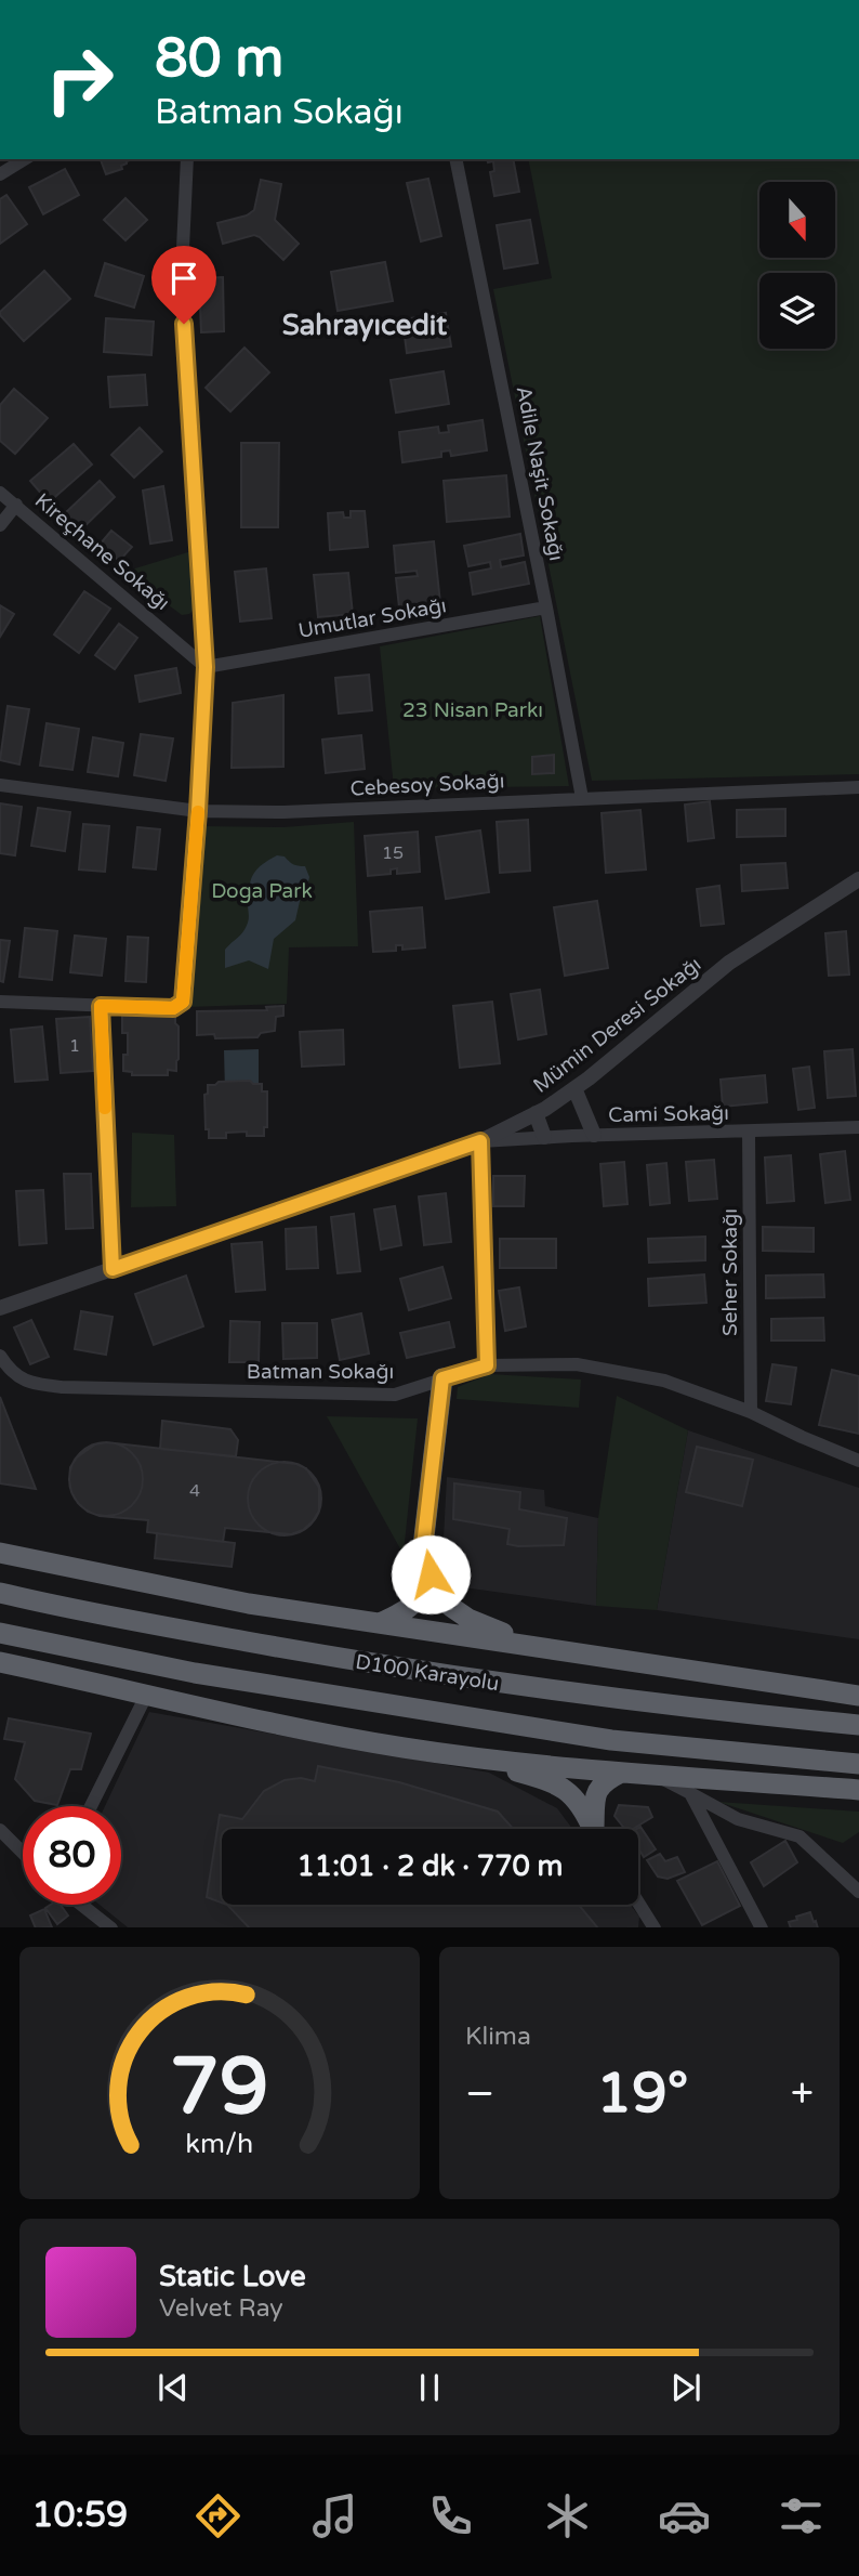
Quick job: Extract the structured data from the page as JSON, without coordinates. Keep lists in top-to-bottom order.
{
  "streets": {
    "highway": ["D100 Karayolu"],
    "street": [
      "Adile Naşit Sokağı",
      "Kireçhane Sokağı",
      "Umutlar Sokağı",
      "Cebesoy Sokağı",
      "Mümin Deresi Sokağı",
      "Cami Sokağı",
      "Seher Sokağı",
      "Batman Sokağı"
    ]
  },
  "crossings": [
    ["Adile Naşit Sokağı", "Umutlar Sokağı"],
    ["Adile Naşit Sokağı", "Cebesoy Sokağı"],
    ["Kireçhane Sokağı", "Umutlar Sokağı"],
    ["Mümin Deresi Sokağı", "Cami Sokağı"],
    ["Cami Sokağı", "Seher Sokağı"],
    ["Seher Sokağı", "Batman Sokağı"]
  ],
  "districts": ["Sahrayıcedit"],
  "parks": ["23 Nisan Parkı", "Doga Park"],
  "house_numbers": ["15", "1", "4"],
  "north": "bottom",
  "page": {
    "turn": ["80 m", "Batman Sokağı"],
    "limit": "80",
    "trip": "11:01 · 2 dk · 770 m",
    "tile": "Klima",
    "heat": ["−", "19°", "+"],
    "song": ["Static Love", "Velvet Ray"],
    "tabs": "10:59",
    "gauge": ["79", "km/h"]
  }
}
